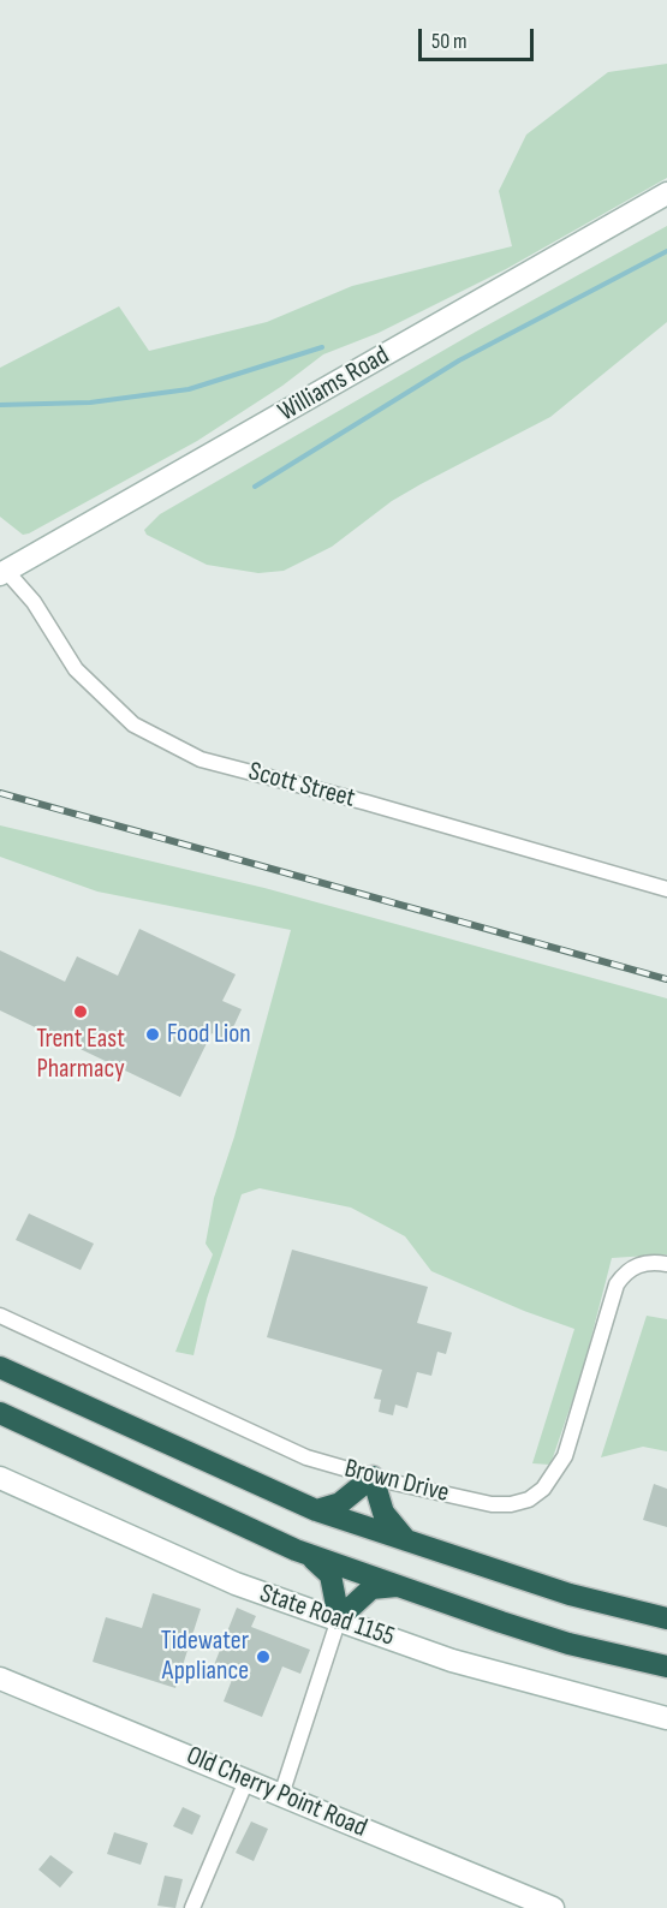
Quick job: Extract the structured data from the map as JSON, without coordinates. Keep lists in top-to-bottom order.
{
  "streets": {
    "street": [
      "Williams Road",
      "Scott Street",
      "Brown Drive",
      "State Road 1155",
      "Old Cherry Point Road"
    ]
  },
  "crossings": [
    ["Williams Road", "Scott Street"]
  ],
  "places": ["Trent East Pharmacy", "Food Lion", "Tidewater Appliance"],
  "scale_bar": "50 m"
}
